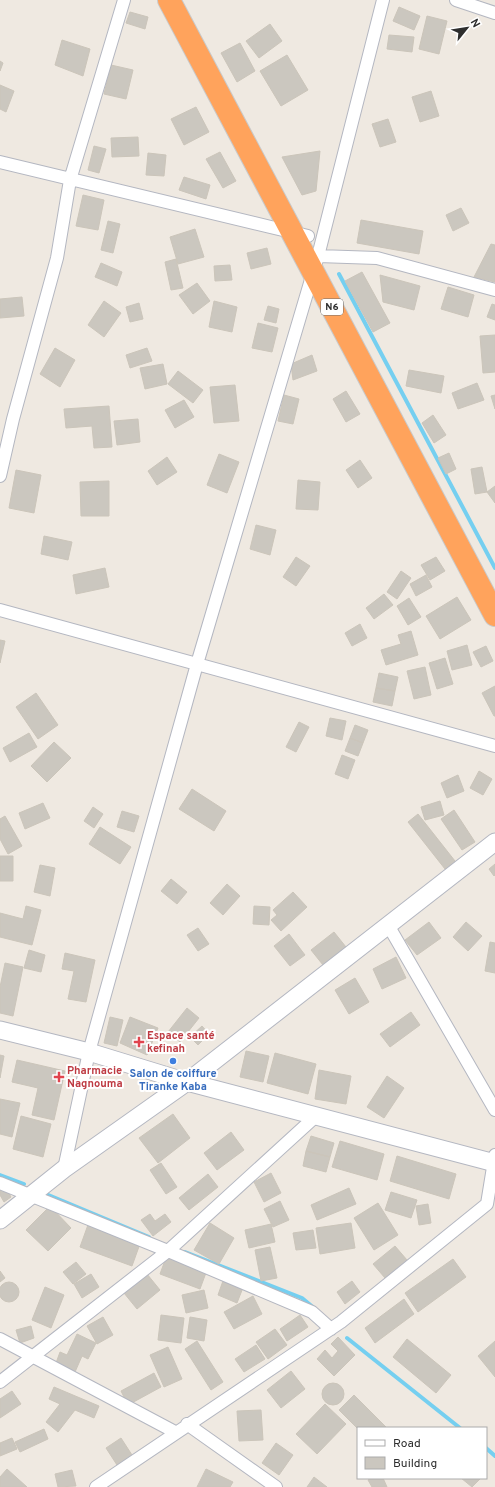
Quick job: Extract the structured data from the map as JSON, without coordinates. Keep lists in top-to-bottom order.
{
  "streets": {
    "highway": ["N6"]
  },
  "places": {
    "health": ["Espace santé kefinah", "Pharmacie Nagnouma"],
    "other": ["Salon de coiffure Tiranke Kaba"]
  },
  "legend": ["Road", "Building"],
  "north": "top right"
}
